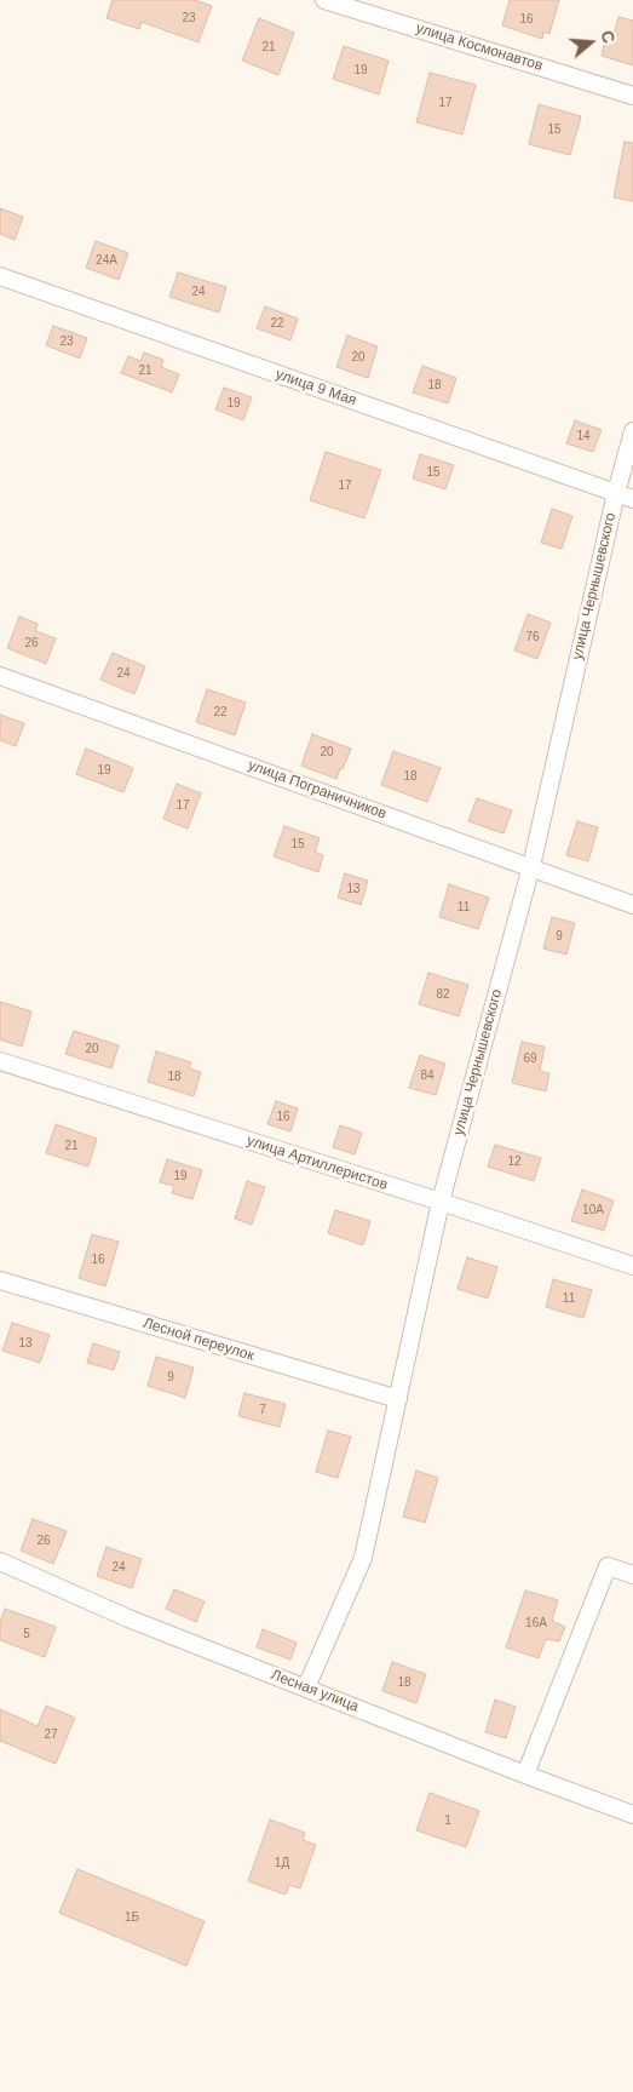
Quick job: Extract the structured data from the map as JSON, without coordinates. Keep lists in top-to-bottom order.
{
  "streets": {
    "street": [
      "улица Космонавтов",
      "улица 9 Мая",
      "улица Чернышевского",
      "улица Пограничников",
      "улица Артиллеристов",
      "Лесной переулок",
      "Лесная улица"
    ]
  },
  "crossings": [
    ["улица 9 Мая", "улица Чернышевского"],
    ["улица Чернышевского", "улица Пограничников"],
    ["улица Чернышевского", "улица Артиллеристов"],
    ["улица Чернышевского", "Лесной переулок"],
    ["улица Чернышевского", "Лесная улица"]
  ],
  "house_numbers": [
    "23",
    "16",
    "21",
    "19",
    "17",
    "15",
    "24А",
    "24",
    "22",
    "23",
    "20",
    "21",
    "18",
    "19",
    "14",
    "15",
    "17",
    "76",
    "26",
    "24",
    "22",
    "20",
    "19",
    "18",
    "17",
    "15",
    "13",
    "11",
    "9",
    "82",
    "20",
    "69",
    "84",
    "18",
    "16",
    "21",
    "12",
    "19",
    "10А",
    "16",
    "11",
    "13",
    "9",
    "7",
    "26",
    "24",
    "16А",
    "5",
    "18",
    "27",
    "1",
    "1Д",
    "1Б"
  ],
  "north": "right"
}
